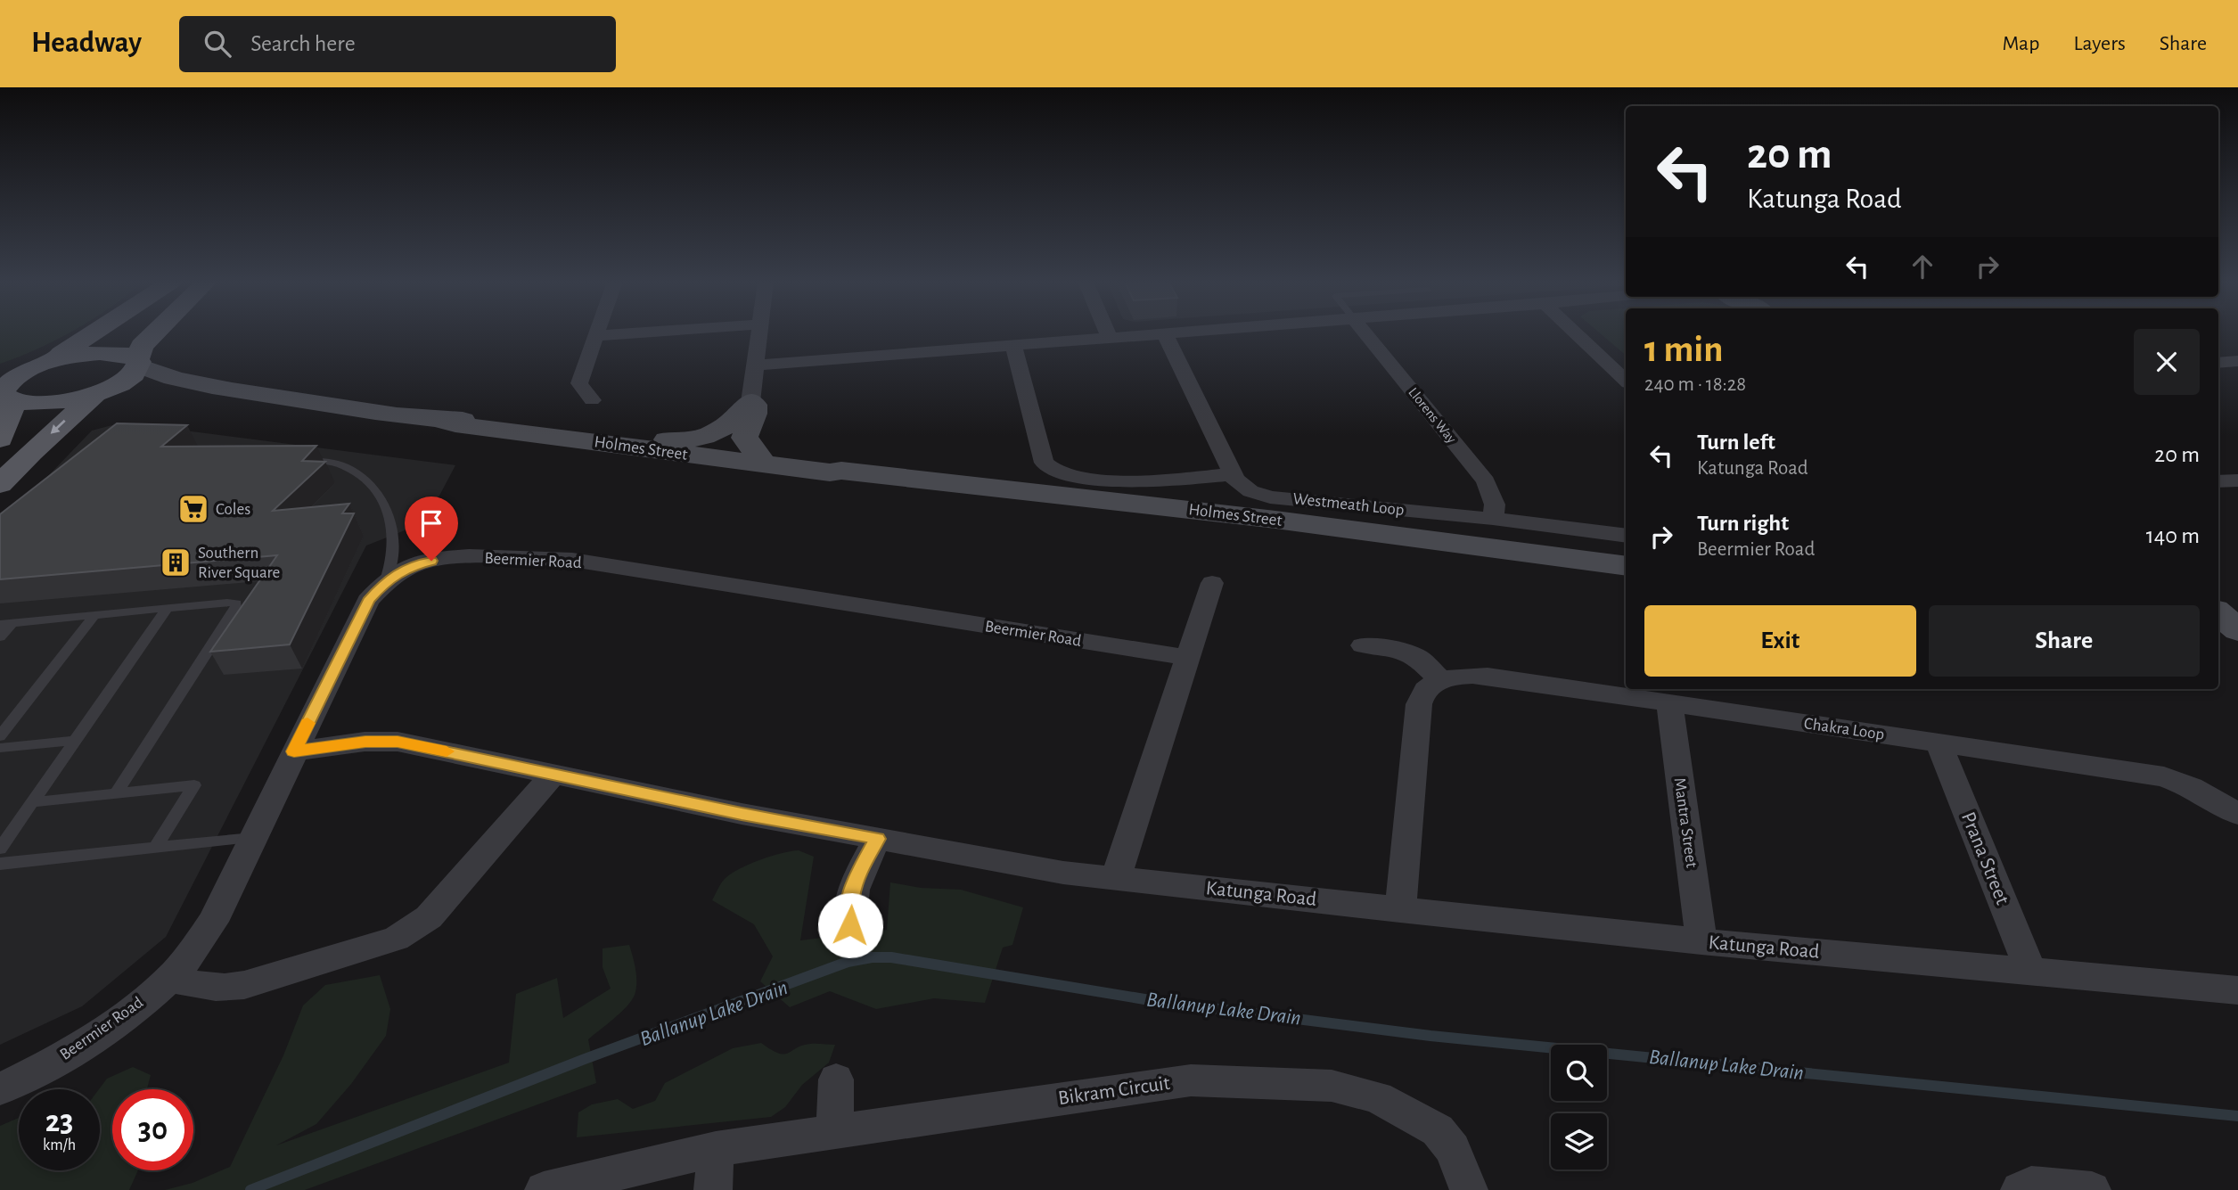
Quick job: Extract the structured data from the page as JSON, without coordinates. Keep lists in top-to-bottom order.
{
  "streets": {
    "main road": ["Holmes Street"],
    "street": [
      "Llorens Way",
      "Westmeath Loop",
      "Beermier Road",
      "Chakra Loop",
      "Mantra Street",
      "Prana Street",
      "Katunga Road",
      "Bikram Circuit"
    ]
  },
  "crossings": [
    ["Llorens Way", "Westmeath Loop"],
    ["Beermier Road", "Katunga Road"],
    ["Chakra Loop", "Mantra Street"],
    ["Chakra Loop", "Prana Street"],
    ["Mantra Street", "Katunga Road"],
    ["Prana Street", "Katunga Road"]
  ],
  "water": ["Ballanup Lake Drain"],
  "places": {
    "supermarket": ["Coles"],
    "building": ["Southern River Square"]
  },
  "page": {
    "header": "Headway",
    "search": "Search here",
    "nav": ["Map", "Layers", "Share"],
    "turn": ["20 m", "Katunga Road"],
    "heading": ["1 min", "240 m · 18:28"],
    "list": [
      {
        "name": "Turn left",
        "note": "Katunga Road",
        "value": "20 m"
      },
      {
        "name": "Turn right",
        "note": "Beermier Road",
        "value": "140 m"
      }
    ],
    "buttons": ["Exit", "Share"],
    "speed": "23 km/h",
    "limit": "30"
  }
}
